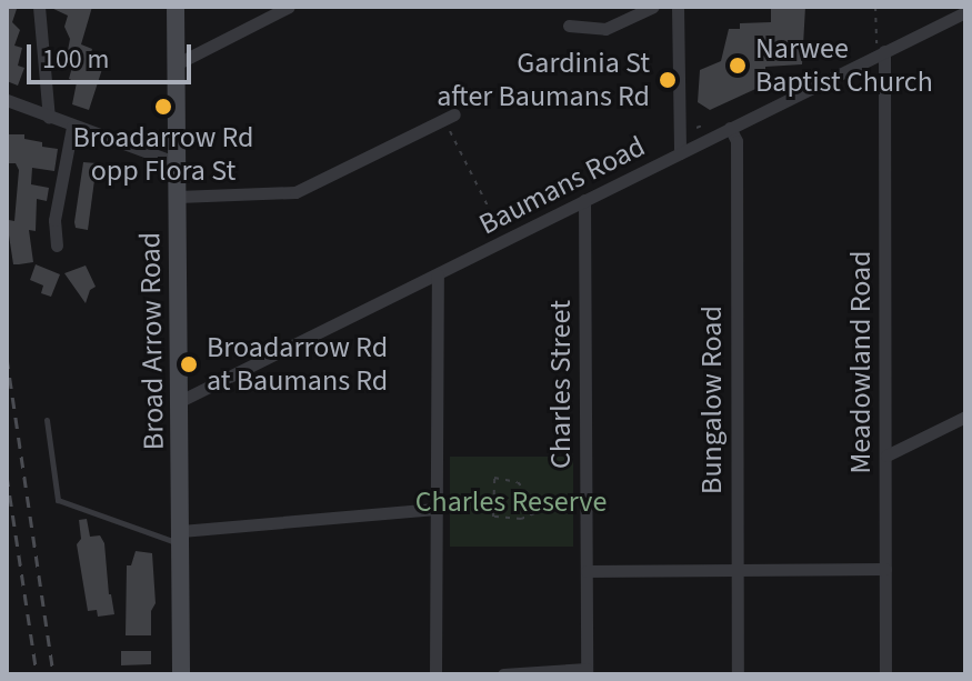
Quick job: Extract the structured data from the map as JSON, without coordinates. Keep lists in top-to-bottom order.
{
  "streets": {
    "street": [
      "Baumans Road",
      "Broad Arrow Road",
      "Meadowland Road",
      "Charles Street",
      "Bungalow Road"
    ]
  },
  "crossings": [
    ["Baumans Road", "Broad Arrow Road"],
    ["Baumans Road", "Meadowland Road"],
    ["Baumans Road", "Charles Street"],
    ["Baumans Road", "Bungalow Road"]
  ],
  "parks": ["Charles Reserve"],
  "places": [
    "Narwee Baptist Church",
    "Gardinia St after Baumans Rd",
    "Broadarrow Rd opp Flora St",
    "Broadarrow Rd at Baumans Rd"
  ],
  "scale_bar": "100 m"
}
